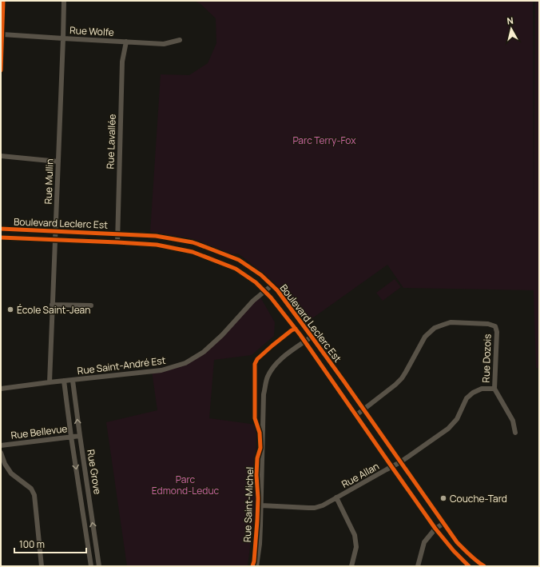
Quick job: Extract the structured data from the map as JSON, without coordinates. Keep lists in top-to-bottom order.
{
  "streets": {
    "street": [
      "Rue Wolfe",
      "Rue Lavallée",
      "Rue Mullin",
      "Boulevard Leclerc Est",
      "Rue Dozois",
      "Rue Saint-André Est",
      "Rue Bellevue",
      "Rue Grove",
      "Rue Allan",
      "Rue Saint-Michel"
    ]
  },
  "crossings": [
    ["Rue Wolfe", "Rue Lavallée"],
    ["Rue Wolfe", "Rue Mullin"],
    ["Rue Lavallée", "Boulevard Leclerc Est"],
    ["Rue Mullin", "Boulevard Leclerc Est"],
    ["Rue Mullin", "Rue Saint-André Est"],
    ["Boulevard Leclerc Est", "Rue Dozois"],
    ["Boulevard Leclerc Est", "Rue Saint-André Est"],
    ["Boulevard Leclerc Est", "Rue Allan"],
    ["Boulevard Leclerc Est", "Rue Saint-Michel"],
    ["Rue Dozois", "Rue Allan"],
    ["Rue Saint-André Est", "Rue Grove"],
    ["Rue Bellevue", "Rue Grove"],
    ["Rue Allan", "Rue Saint-Michel"]
  ],
  "parks": ["Parc Terry-Fox", "Parc Edmond-Leduc"],
  "places": ["École Saint-Jean", "Couche-Tard"],
  "scale_bar": "100 m",
  "north": "top"
}
